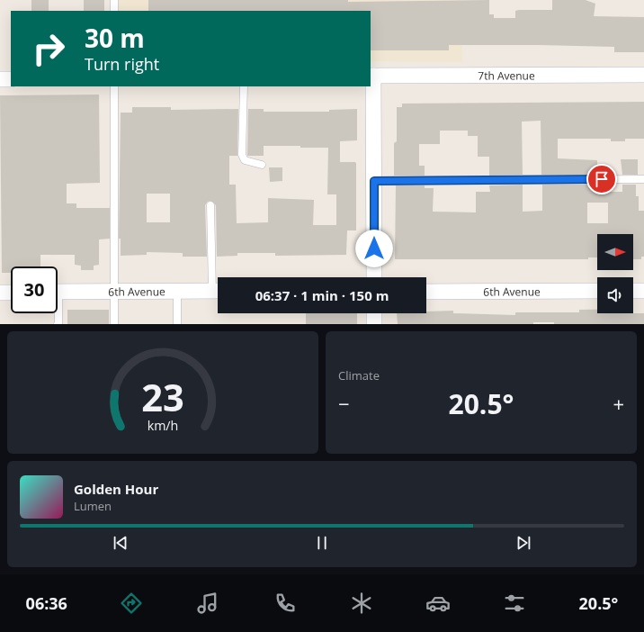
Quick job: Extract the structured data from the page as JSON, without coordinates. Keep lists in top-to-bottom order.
{
  "streets": {
    "street": ["7th Avenue", "6th Avenue"]
  },
  "north": "right",
  "page": {
    "turn": ["30 m", "Turn right"],
    "limit": "30",
    "trip": "06:37 · 1 min · 150 m",
    "tile": "Climate",
    "heat": ["−", "20.5°", "+"],
    "song": ["Golden Hour", "Lumen"],
    "tabs": ["06:36", "20.5°"],
    "gauge": ["23", "km/h"]
  }
}
